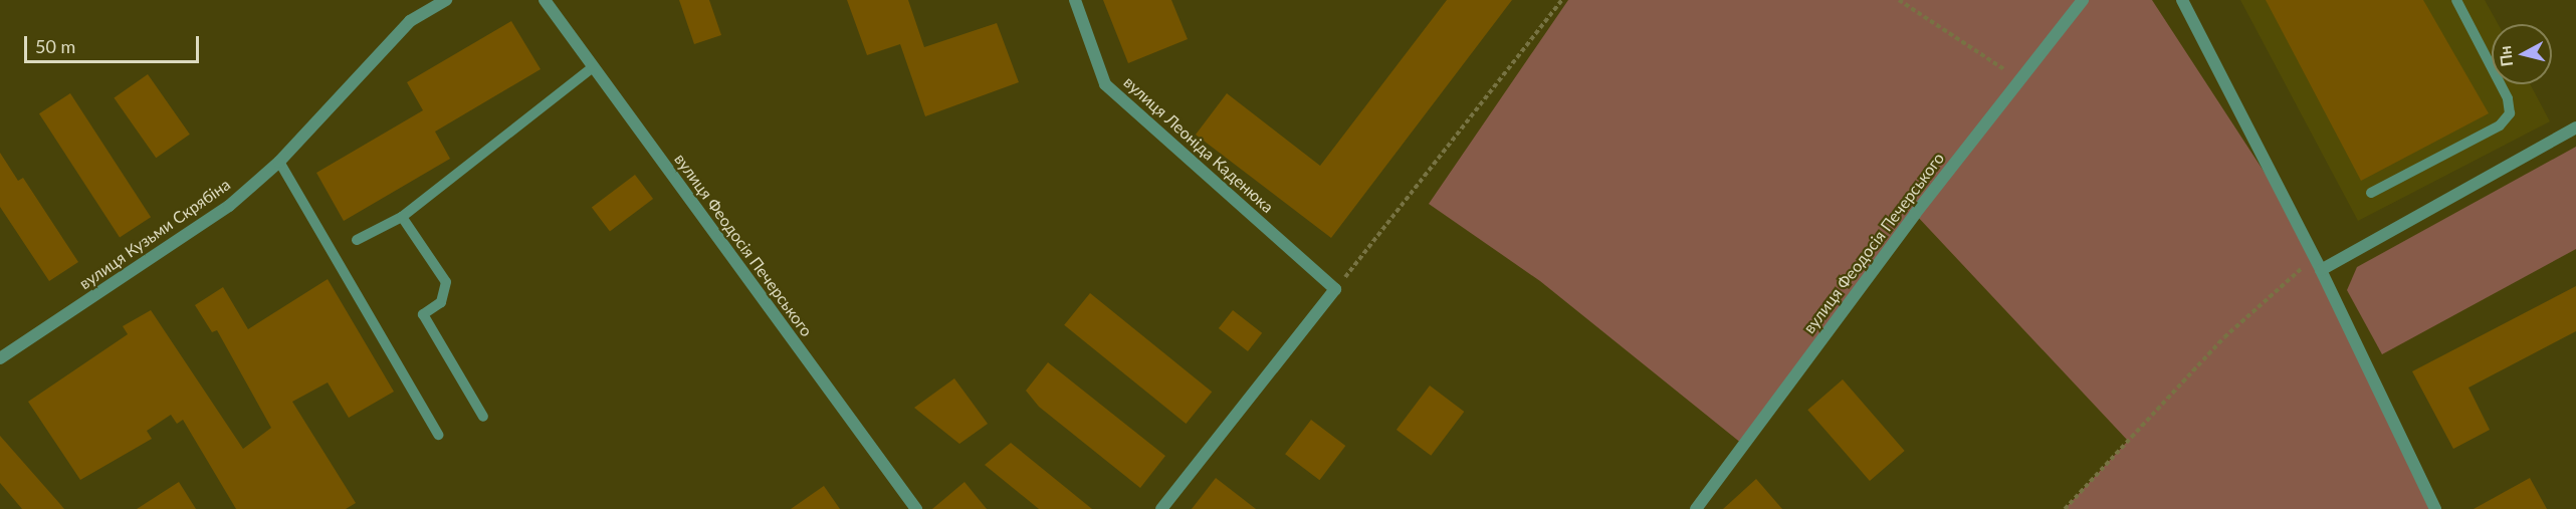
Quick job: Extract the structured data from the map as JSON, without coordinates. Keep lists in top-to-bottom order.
{
  "streets": {
    "street": ["вулиця Леоніда Каденюка", "вулиця Кузьми Скрябіна", "вулиця Феодосія Печерського"]
  },
  "scale_bar": "50 m",
  "north": "left"
}
